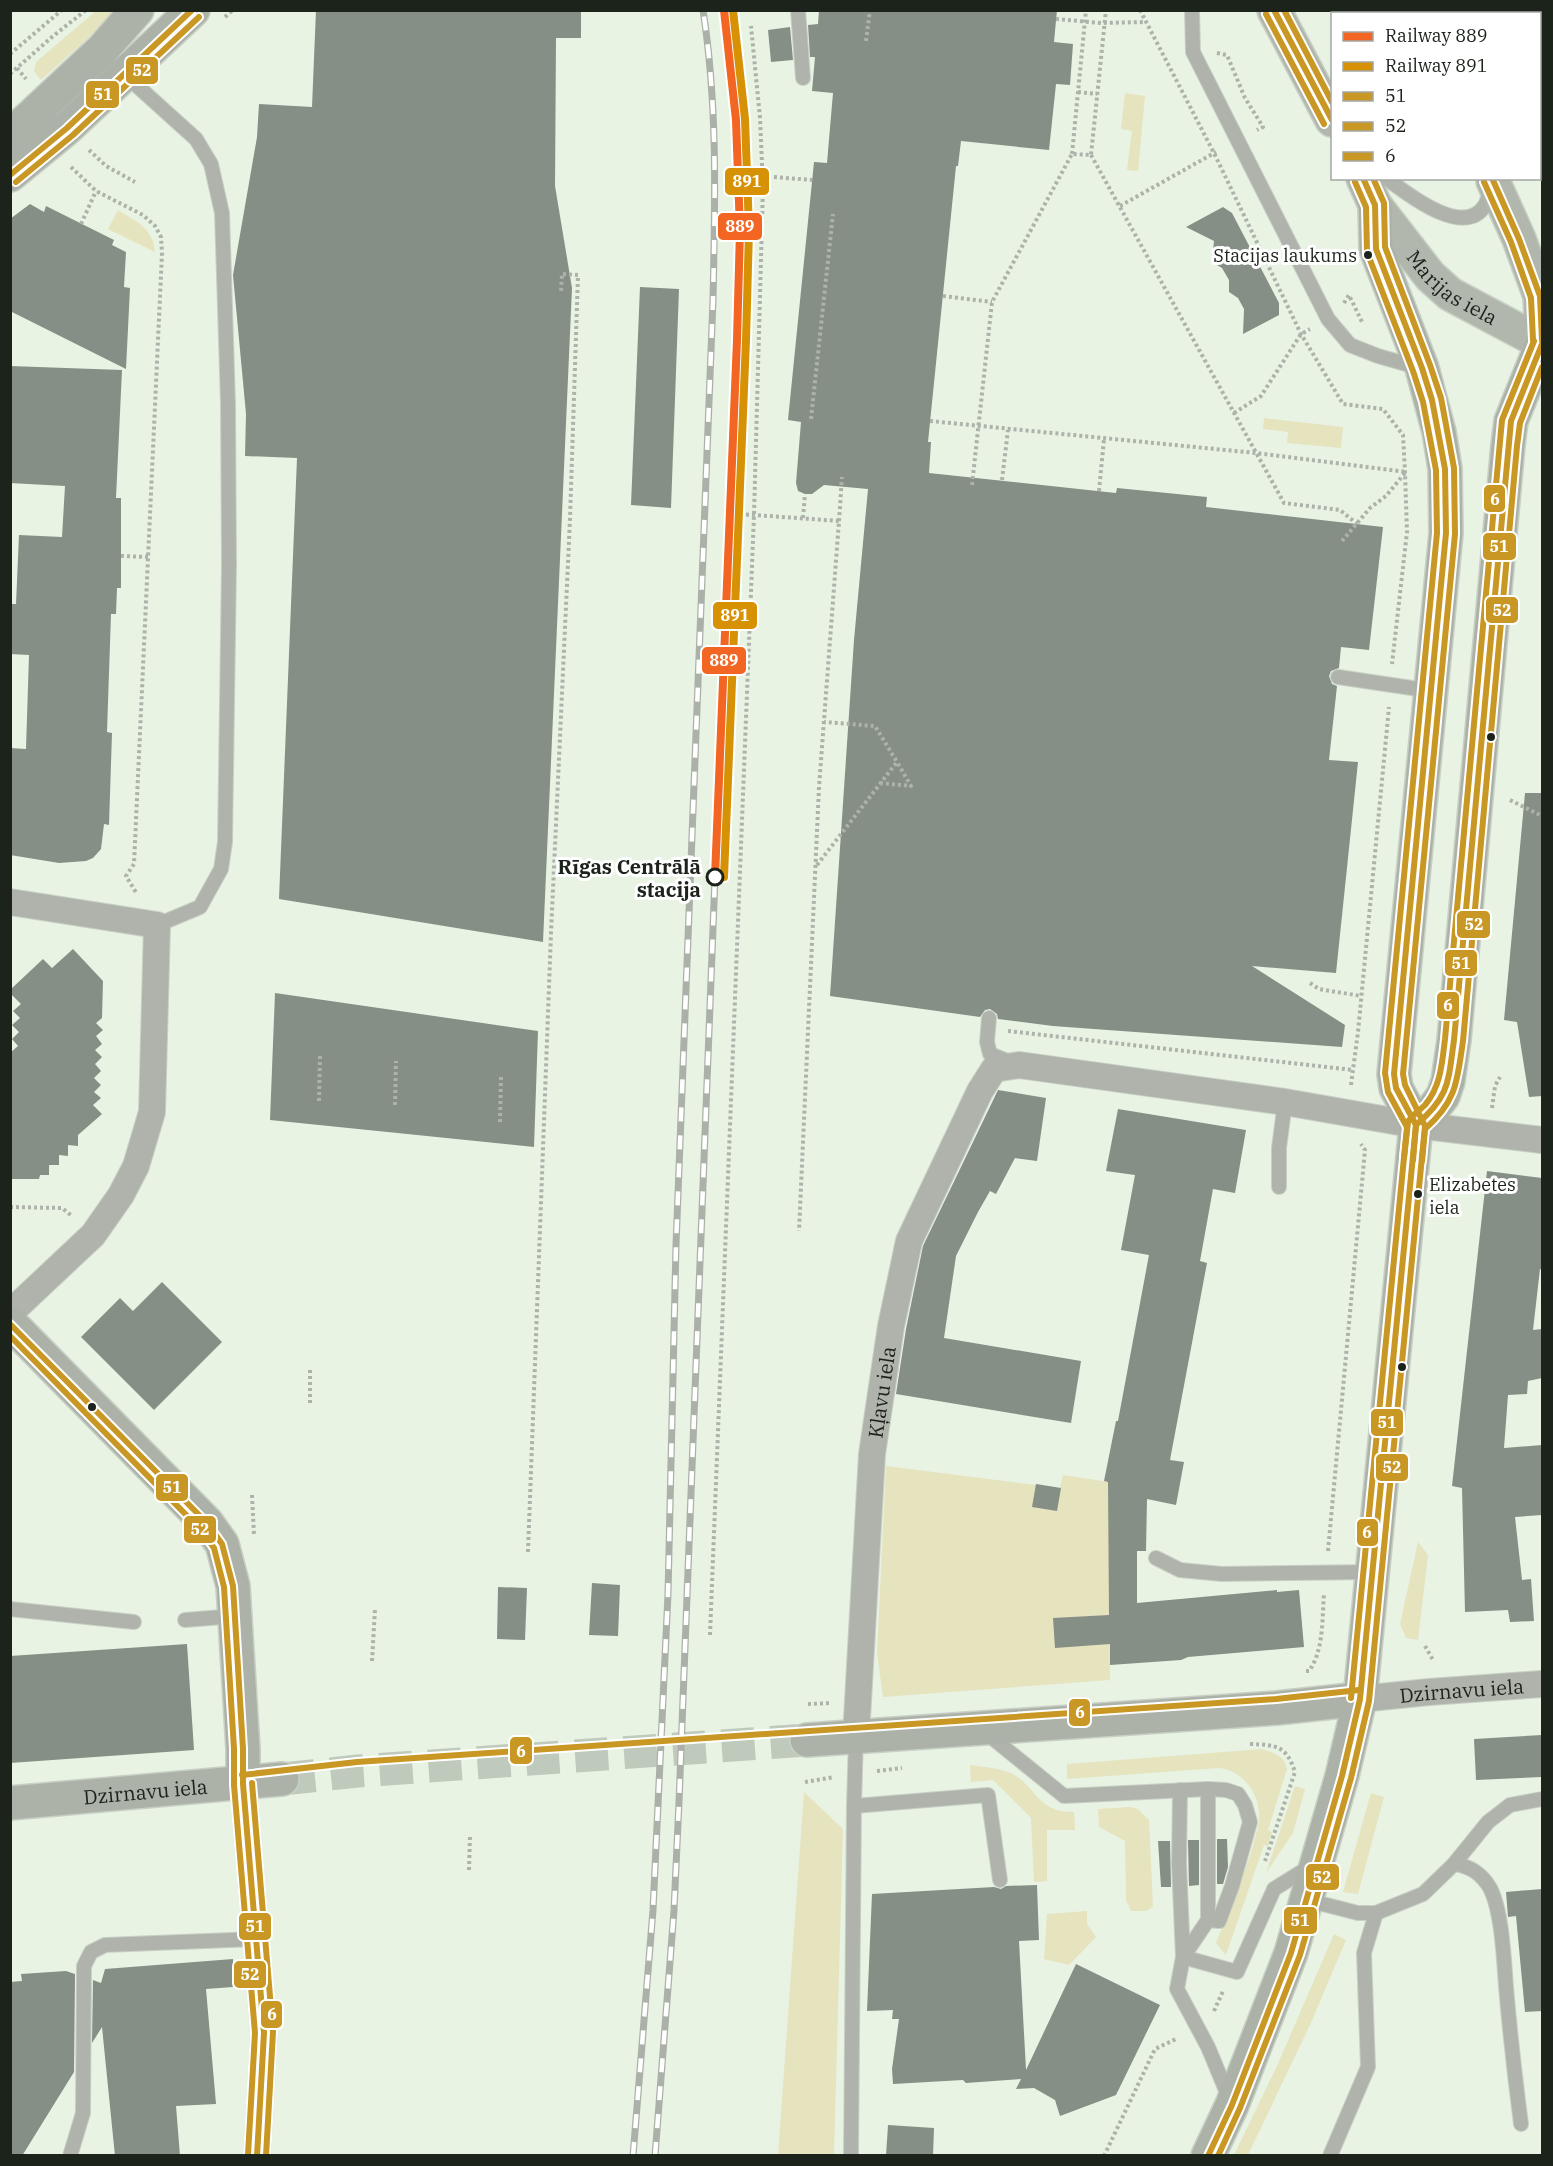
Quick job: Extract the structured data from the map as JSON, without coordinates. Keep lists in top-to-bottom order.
{
  "streets": {
    "main road": ["Marijas iela"],
    "street": ["Kļavu iela", "Dzirnavu iela"]
  },
  "crossings": [
    ["Kļavu iela", "Dzirnavu iela"]
  ],
  "places": ["Stacijas laukums", "Rīgas Centrālā stacija", "Elizabetes iela"],
  "lines": [
    "rail line 889",
    "rail line 891",
    "transit line 51",
    "transit line 6",
    "transit line 52"
  ],
  "legend": [
    "Railway 889",
    "Railway 891",
    "51",
    "52",
    "6"
  ]
}
